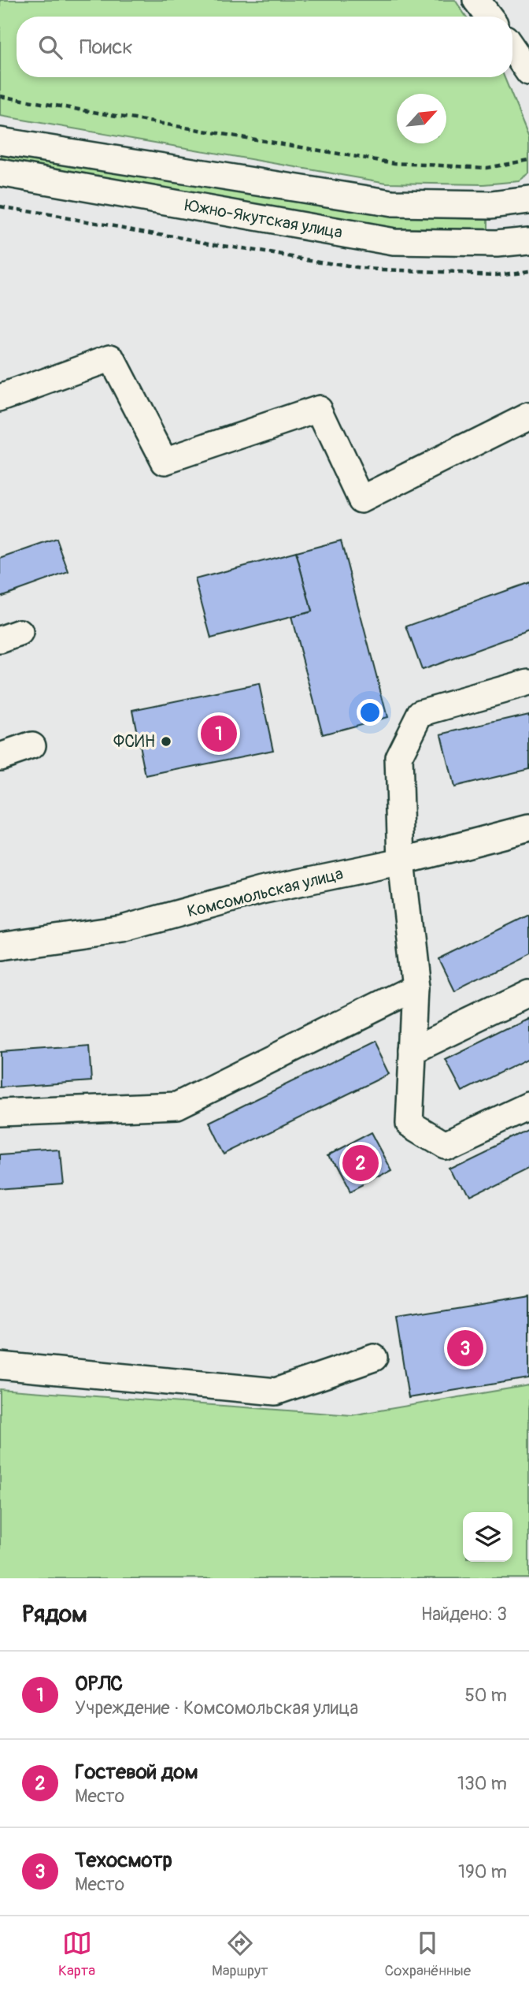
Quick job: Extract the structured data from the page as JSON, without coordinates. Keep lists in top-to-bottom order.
{
  "streets": {
    "street": ["Южно-Якутская улица", "Комсомольская улица"]
  },
  "places": ["ФСИН"],
  "north": "top right",
  "page": {
    "search": "Поиск",
    "pins": ["1", "2", "3"],
    "heading": ["Рядом", "Найдено: 3"],
    "list": [
      {
        "mark": "1",
        "name": "ОРЛС",
        "note": "Учреждение · Комсомольская улица",
        "value": "50 m"
      },
      {
        "mark": "2",
        "name": "Гостевой дом",
        "note": "Место",
        "value": "130 m"
      },
      {
        "mark": "3",
        "name": "Техосмотр",
        "note": "Место",
        "value": "190 m"
      }
    ],
    "nav": ["Карта", "Маршрут", "Сохранённые"]
  }
}
